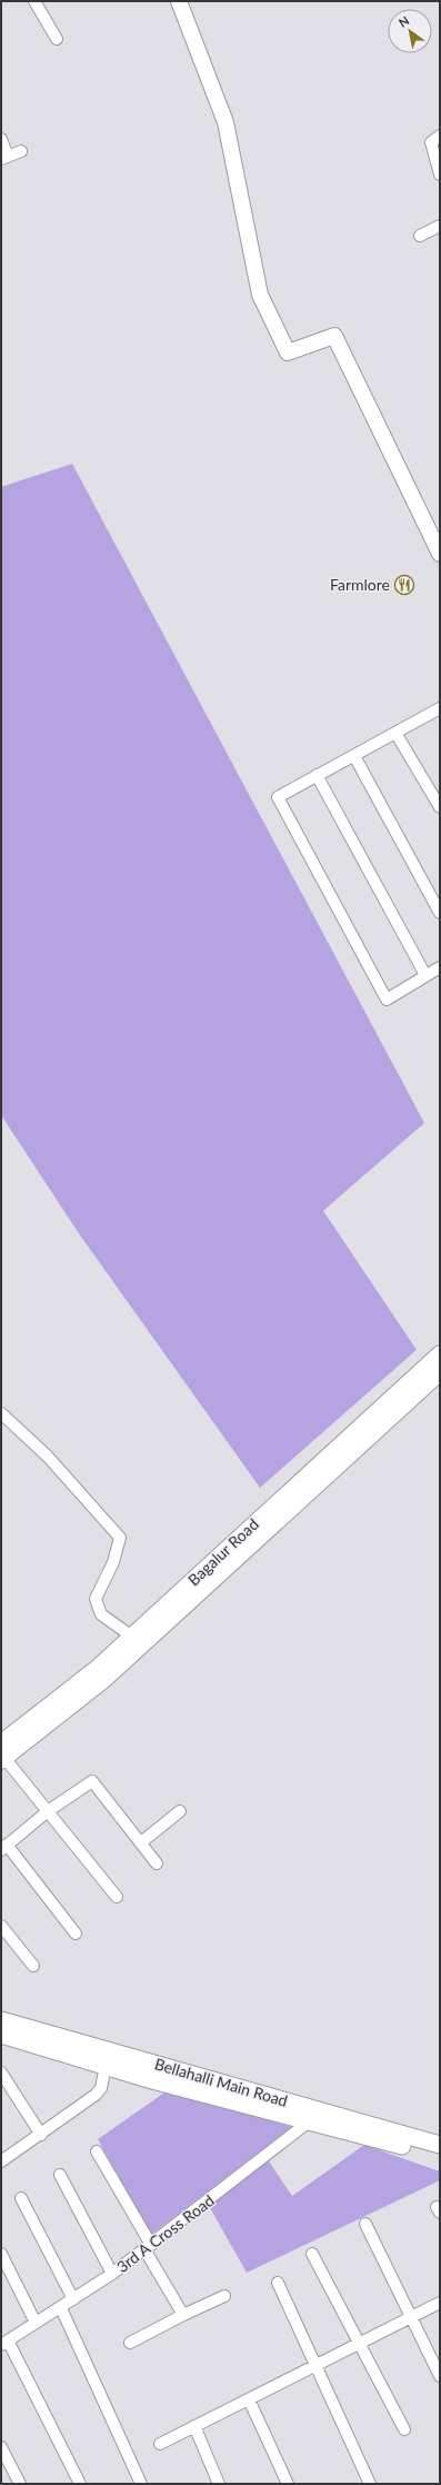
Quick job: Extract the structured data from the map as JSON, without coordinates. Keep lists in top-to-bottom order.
{
  "streets": {
    "main road": ["Bagalur Road", "Bellahalli Main Road"],
    "street": ["3rd A Cross Road"]
  },
  "crossings": [
    ["Bellahalli Main Road", "3rd A Cross Road"]
  ],
  "places": {
    "restaurant": ["Farmlore"]
  },
  "north": "top left"
}
